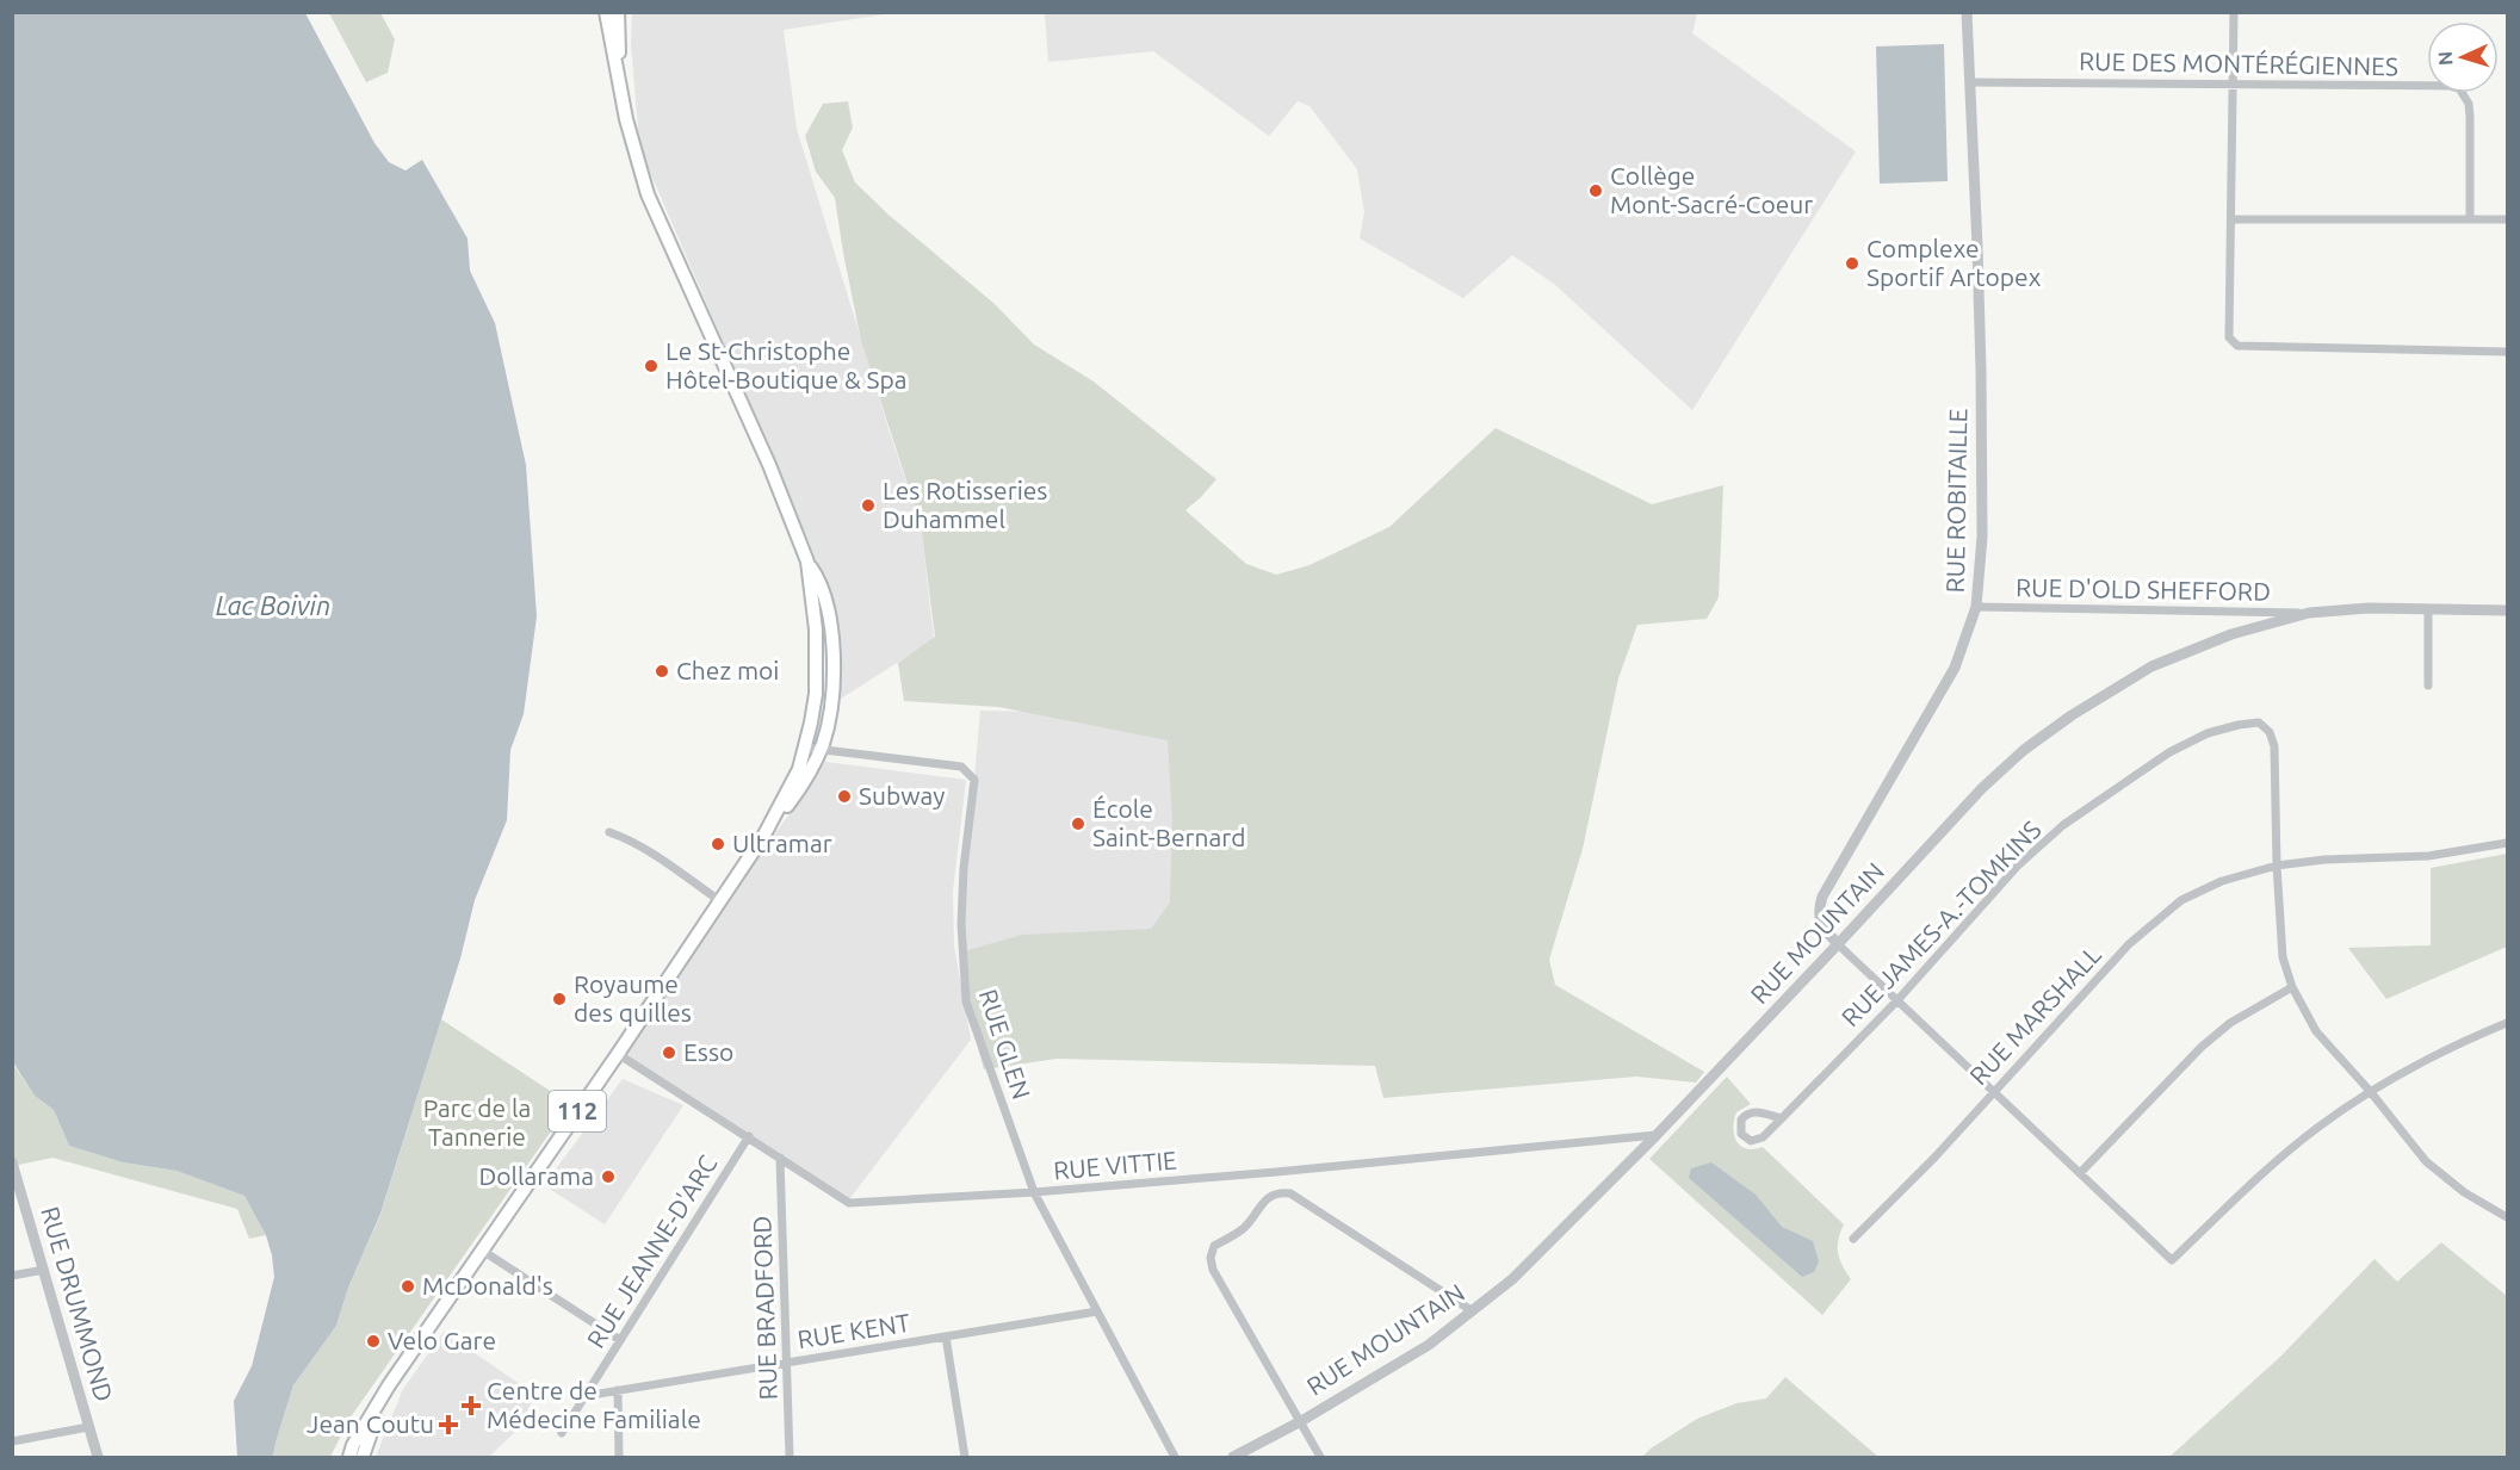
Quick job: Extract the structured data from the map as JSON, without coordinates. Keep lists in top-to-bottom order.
{
  "streets": {
    "main road": ["112"],
    "street": [
      "RUE DES MONTÉRÉGIENNES",
      "RUE ROBITAILLE",
      "RUE D'OLD SHEFFORD",
      "RUE JAMES-A.-TOMKINS",
      "RUE MOUNTAIN",
      "RUE MARSHALL",
      "RUE GLEN",
      "RUE VITTIE",
      "RUE JEANNE-D'ARC",
      "RUE DRUMMOND",
      "RUE BRADFORD",
      "RUE KENT"
    ]
  },
  "crossings": [
    ["RUE DES MONTÉRÉGIENNES", "RUE ROBITAILLE"],
    ["RUE ROBITAILLE", "RUE D'OLD SHEFFORD"],
    ["RUE ROBITAILLE", "RUE MOUNTAIN"],
    ["RUE D'OLD SHEFFORD", "RUE MOUNTAIN"],
    ["RUE JAMES-A.-TOMKINS", "RUE MARSHALL"],
    ["RUE MOUNTAIN", "RUE VITTIE"],
    ["RUE GLEN", "112"],
    ["RUE GLEN", "RUE VITTIE"],
    ["RUE GLEN", "RUE KENT"],
    ["112", "RUE VITTIE"],
    ["RUE VITTIE", "RUE JEANNE-D'ARC"],
    ["RUE VITTIE", "RUE BRADFORD"],
    ["RUE BRADFORD", "RUE KENT"]
  ],
  "water": ["Lac Boivin"],
  "parks": ["Parc de la Tannerie"],
  "places": {
    "other": [
      "Collège Mont-Sacré-Coeur",
      "Complexe Sportif Artopex",
      "Le St-Christophe Hôtel-Boutique & Spa",
      "Les Rotisseries Duhammel",
      "Chez moi",
      "Subway",
      "École Saint-Bernard",
      "Ultramar",
      "Royaume des quilles",
      "Esso",
      "Dollarama",
      "McDonald's",
      "Velo Gare"
    ],
    "health": ["Centre de Médecine Familiale", "Jean Coutu"]
  },
  "north": "left"
}
